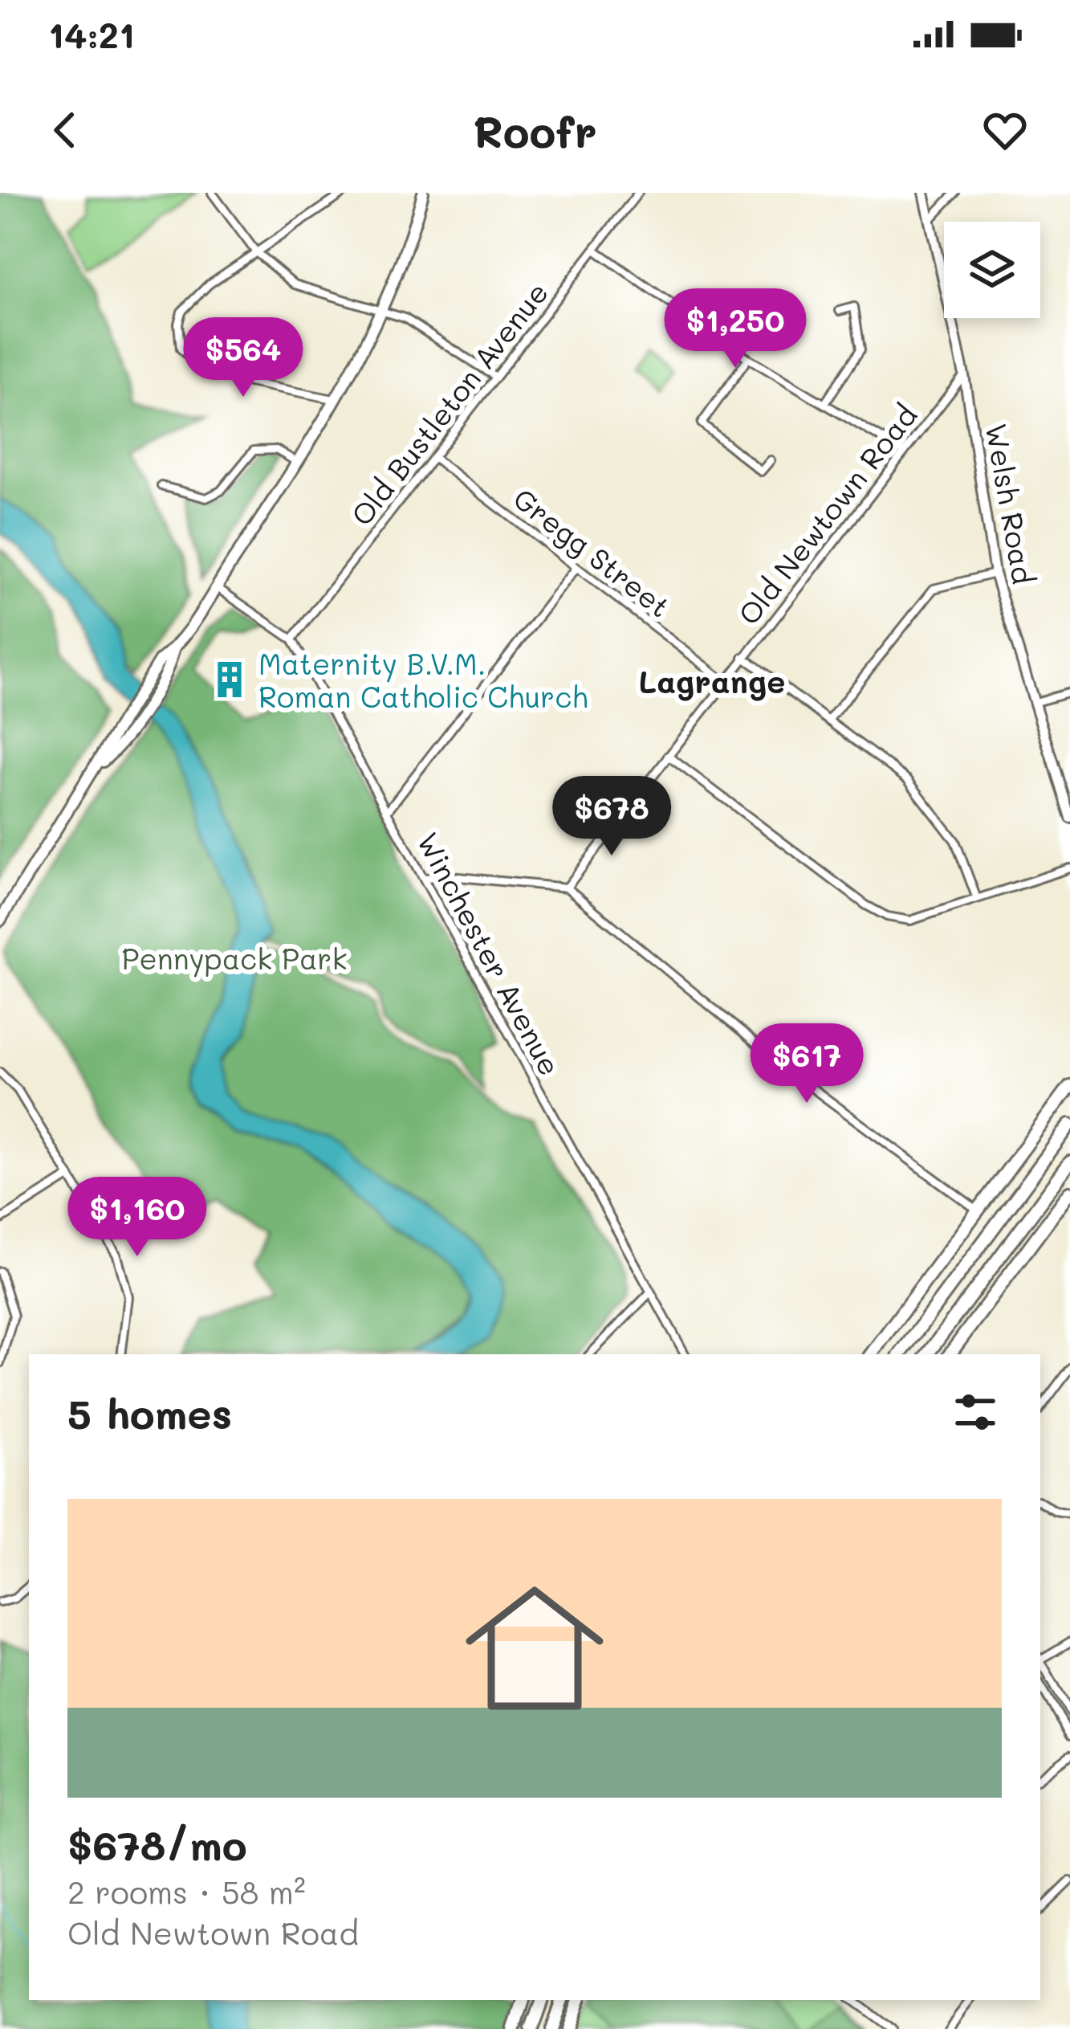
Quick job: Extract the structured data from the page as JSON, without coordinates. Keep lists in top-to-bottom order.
{
  "streets": {
    "main road": ["Welsh Road"],
    "street": [
      "Old Bustleton Avenue",
      "Old Newtown Road",
      "Gregg Street",
      "Winchester Avenue"
    ]
  },
  "crossings": [
    ["Old Bustleton Avenue", "Gregg Street"],
    ["Old Bustleton Avenue", "Winchester Avenue"],
    ["Welsh Road", "Old Newtown Road"],
    ["Old Newtown Road", "Gregg Street"]
  ],
  "districts": ["Lagrange"],
  "parks": ["Pennypack Park"],
  "places": {
    "building": ["Maternity B.V.M. Roman Catholic Church"]
  },
  "page": {
    "status": "14:21",
    "header": "Roofr",
    "price": [
      "$1,250",
      "$564",
      "$678",
      "$617",
      "$1,160"
    ],
    "heading": "5 homes",
    "list": [
      {
        "name": "$678/mo",
        "note": "2 rooms · 58 m² · Old Newtown Road"
      }
    ]
  }
}
